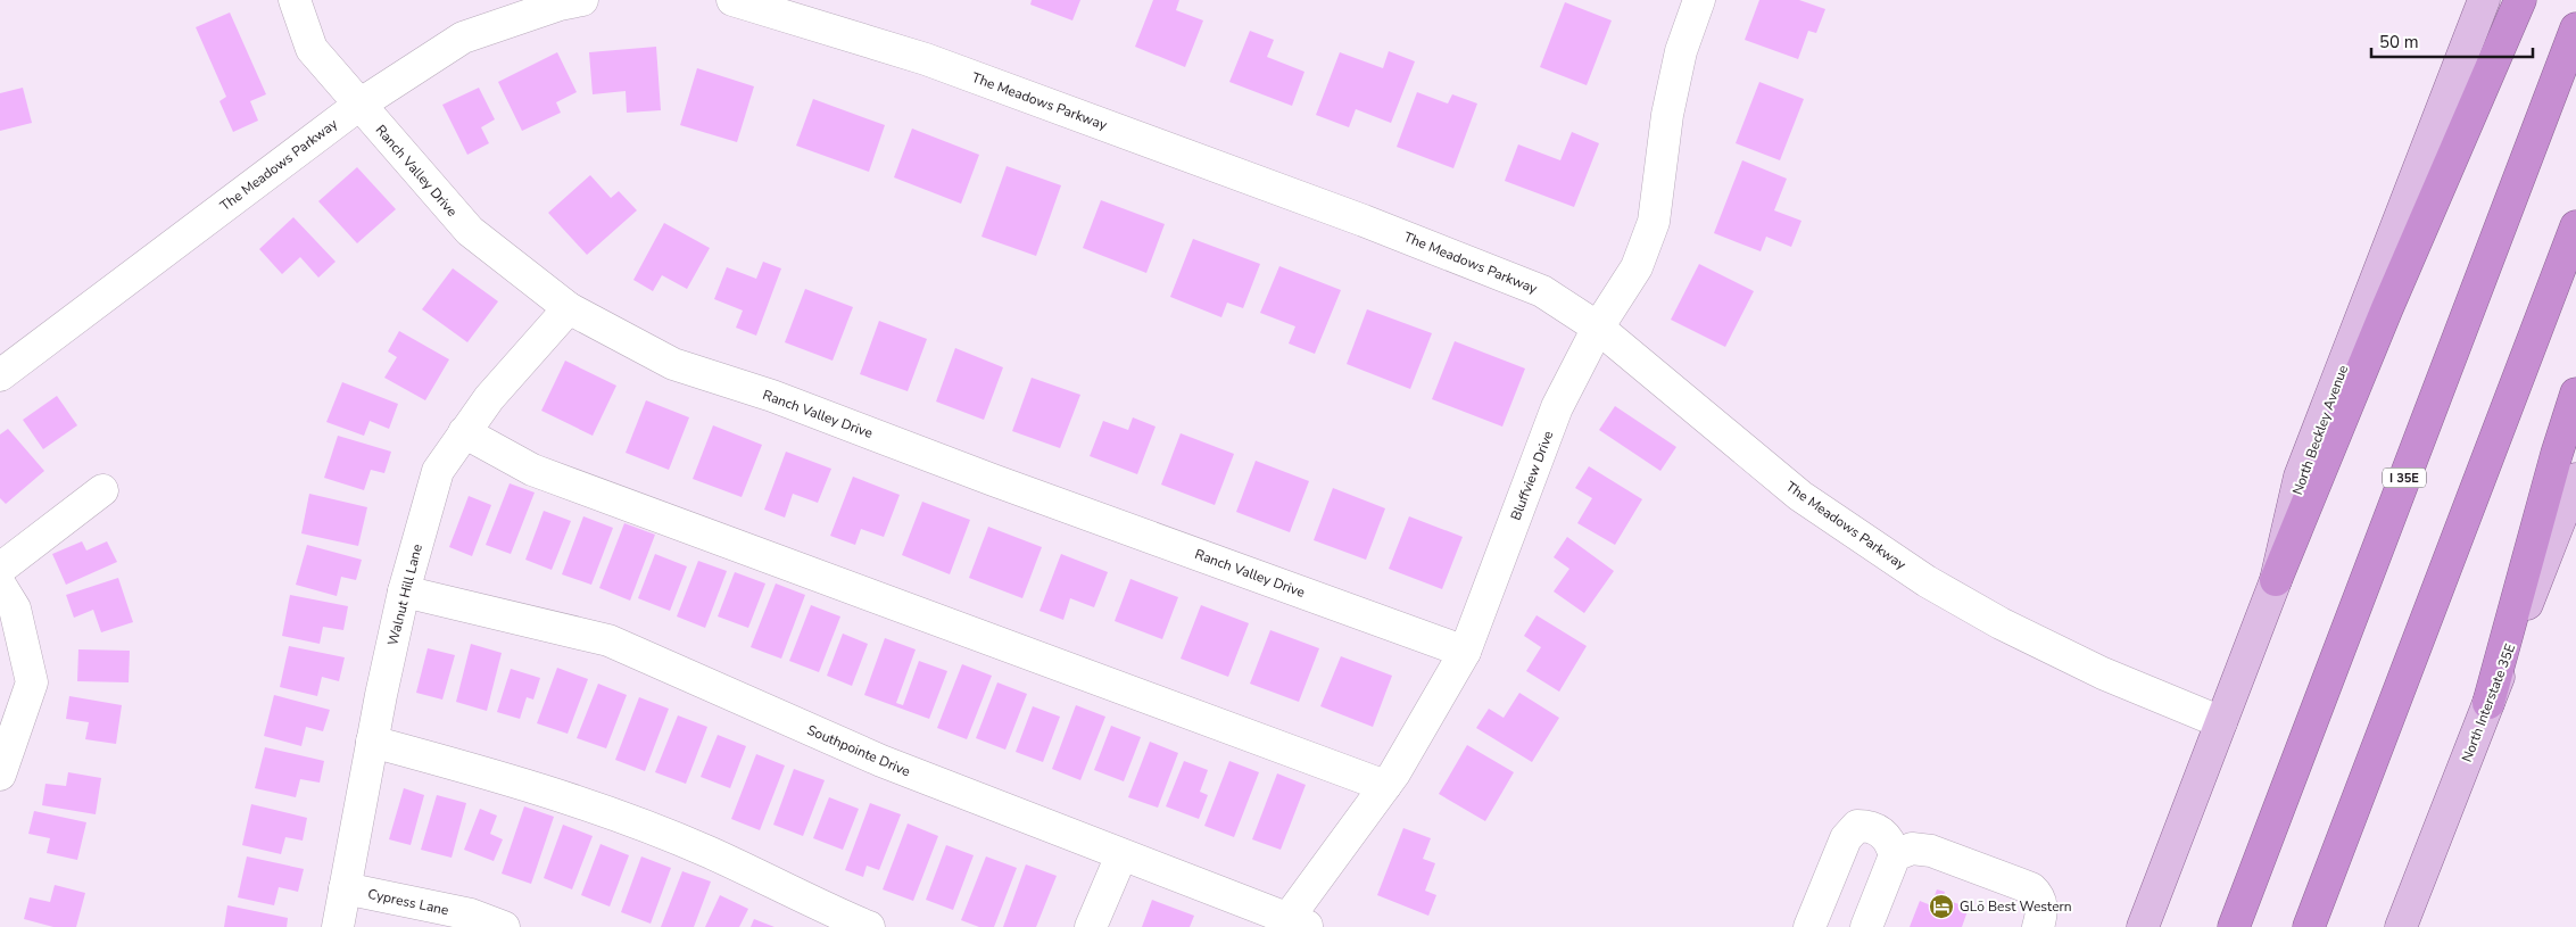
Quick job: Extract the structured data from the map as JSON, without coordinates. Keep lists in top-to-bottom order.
{
  "streets": {
    "highway": ["I 35E"],
    "main road": ["North Beckley Avenue", "North Interstate 35E"],
    "street": [
      "The Meadows Parkway",
      "Ranch Valley Drive",
      "Bluffview Drive",
      "Walnut Hill Lane",
      "Southpointe Drive",
      "Cypress Lane"
    ]
  },
  "crossings": [
    ["The Meadows Parkway", "Ranch Valley Drive"],
    ["The Meadows Parkway", "North Beckley Avenue"],
    ["The Meadows Parkway", "Bluffview Drive"],
    ["Ranch Valley Drive", "Bluffview Drive"],
    ["Ranch Valley Drive", "Walnut Hill Lane"],
    ["Bluffview Drive", "Southpointe Drive"],
    ["Walnut Hill Lane", "Southpointe Drive"],
    ["Walnut Hill Lane", "Cypress Lane"]
  ],
  "places": {
    "hotel": ["GLō Best Western"]
  },
  "scale_bar": "50 m"
}
